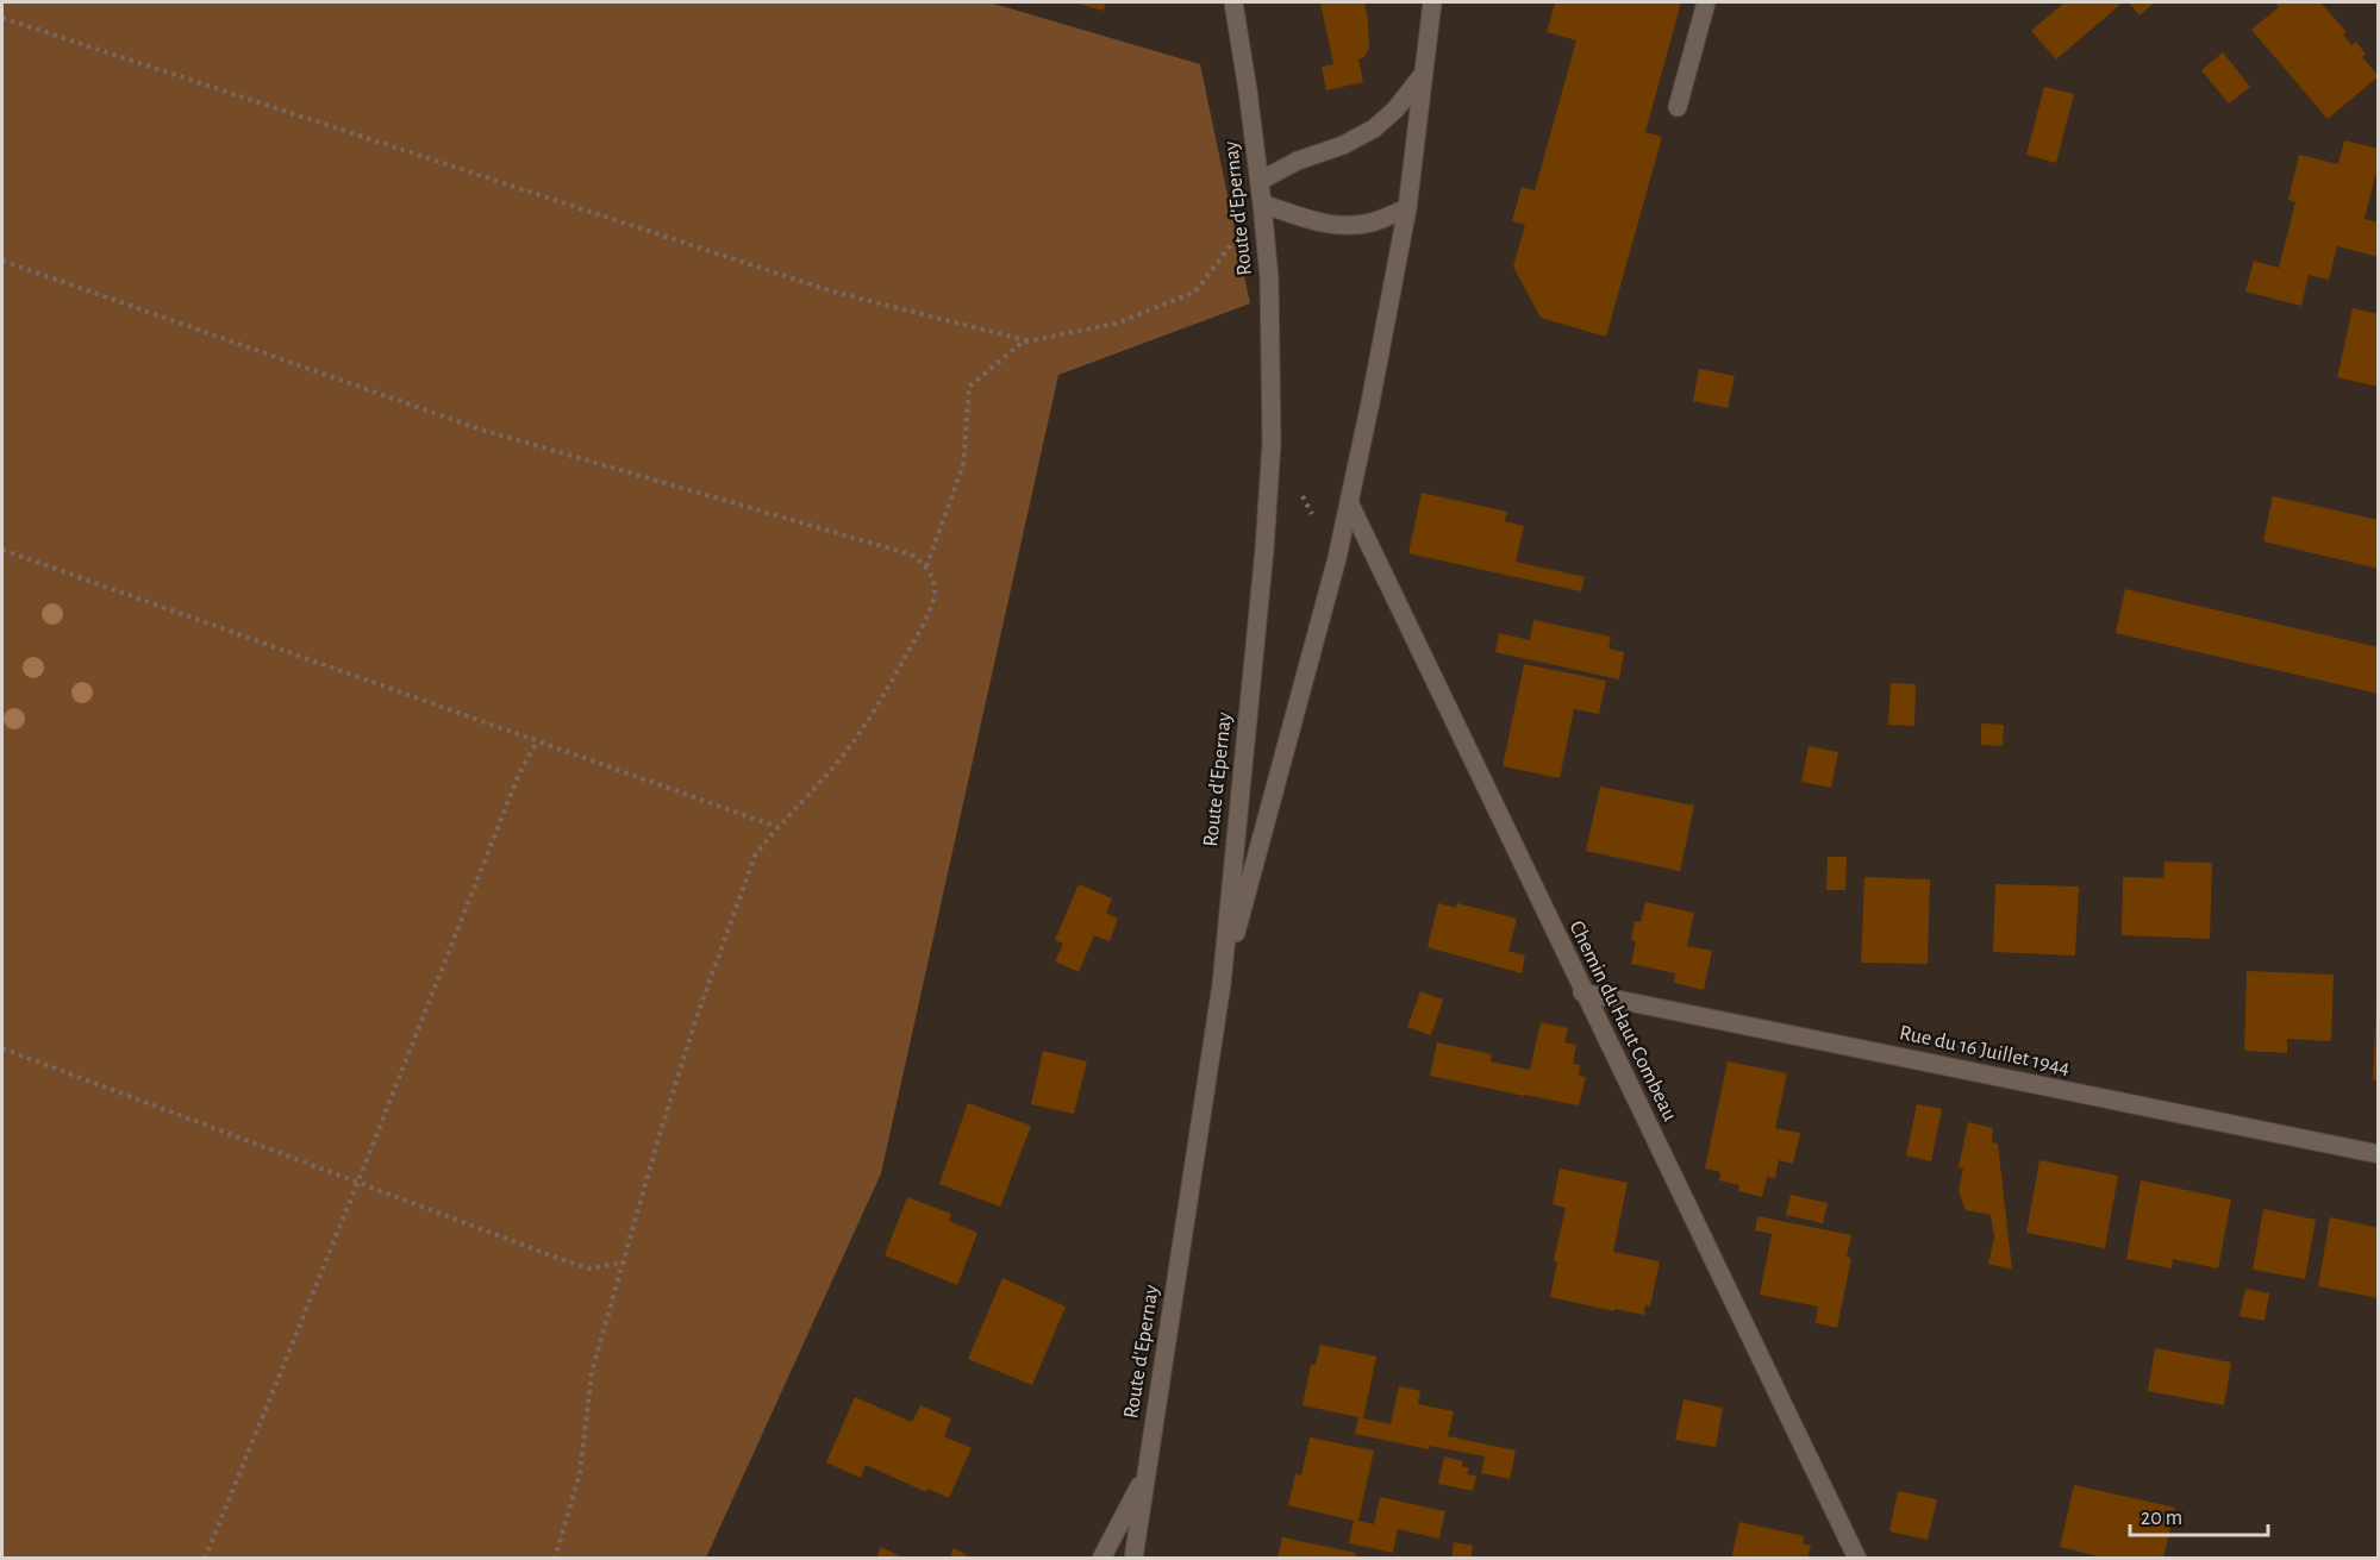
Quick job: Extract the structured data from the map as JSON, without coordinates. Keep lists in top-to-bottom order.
{
  "streets": {
    "main road": ["Route d'Epernay", "Chemin du Haut Combeau", "Rue du 16 Juillet 1944"]
  },
  "crossings": [
    ["Chemin du Haut Combeau", "Rue du 16 Juillet 1944"]
  ],
  "scale_bar": "20 m"
}
